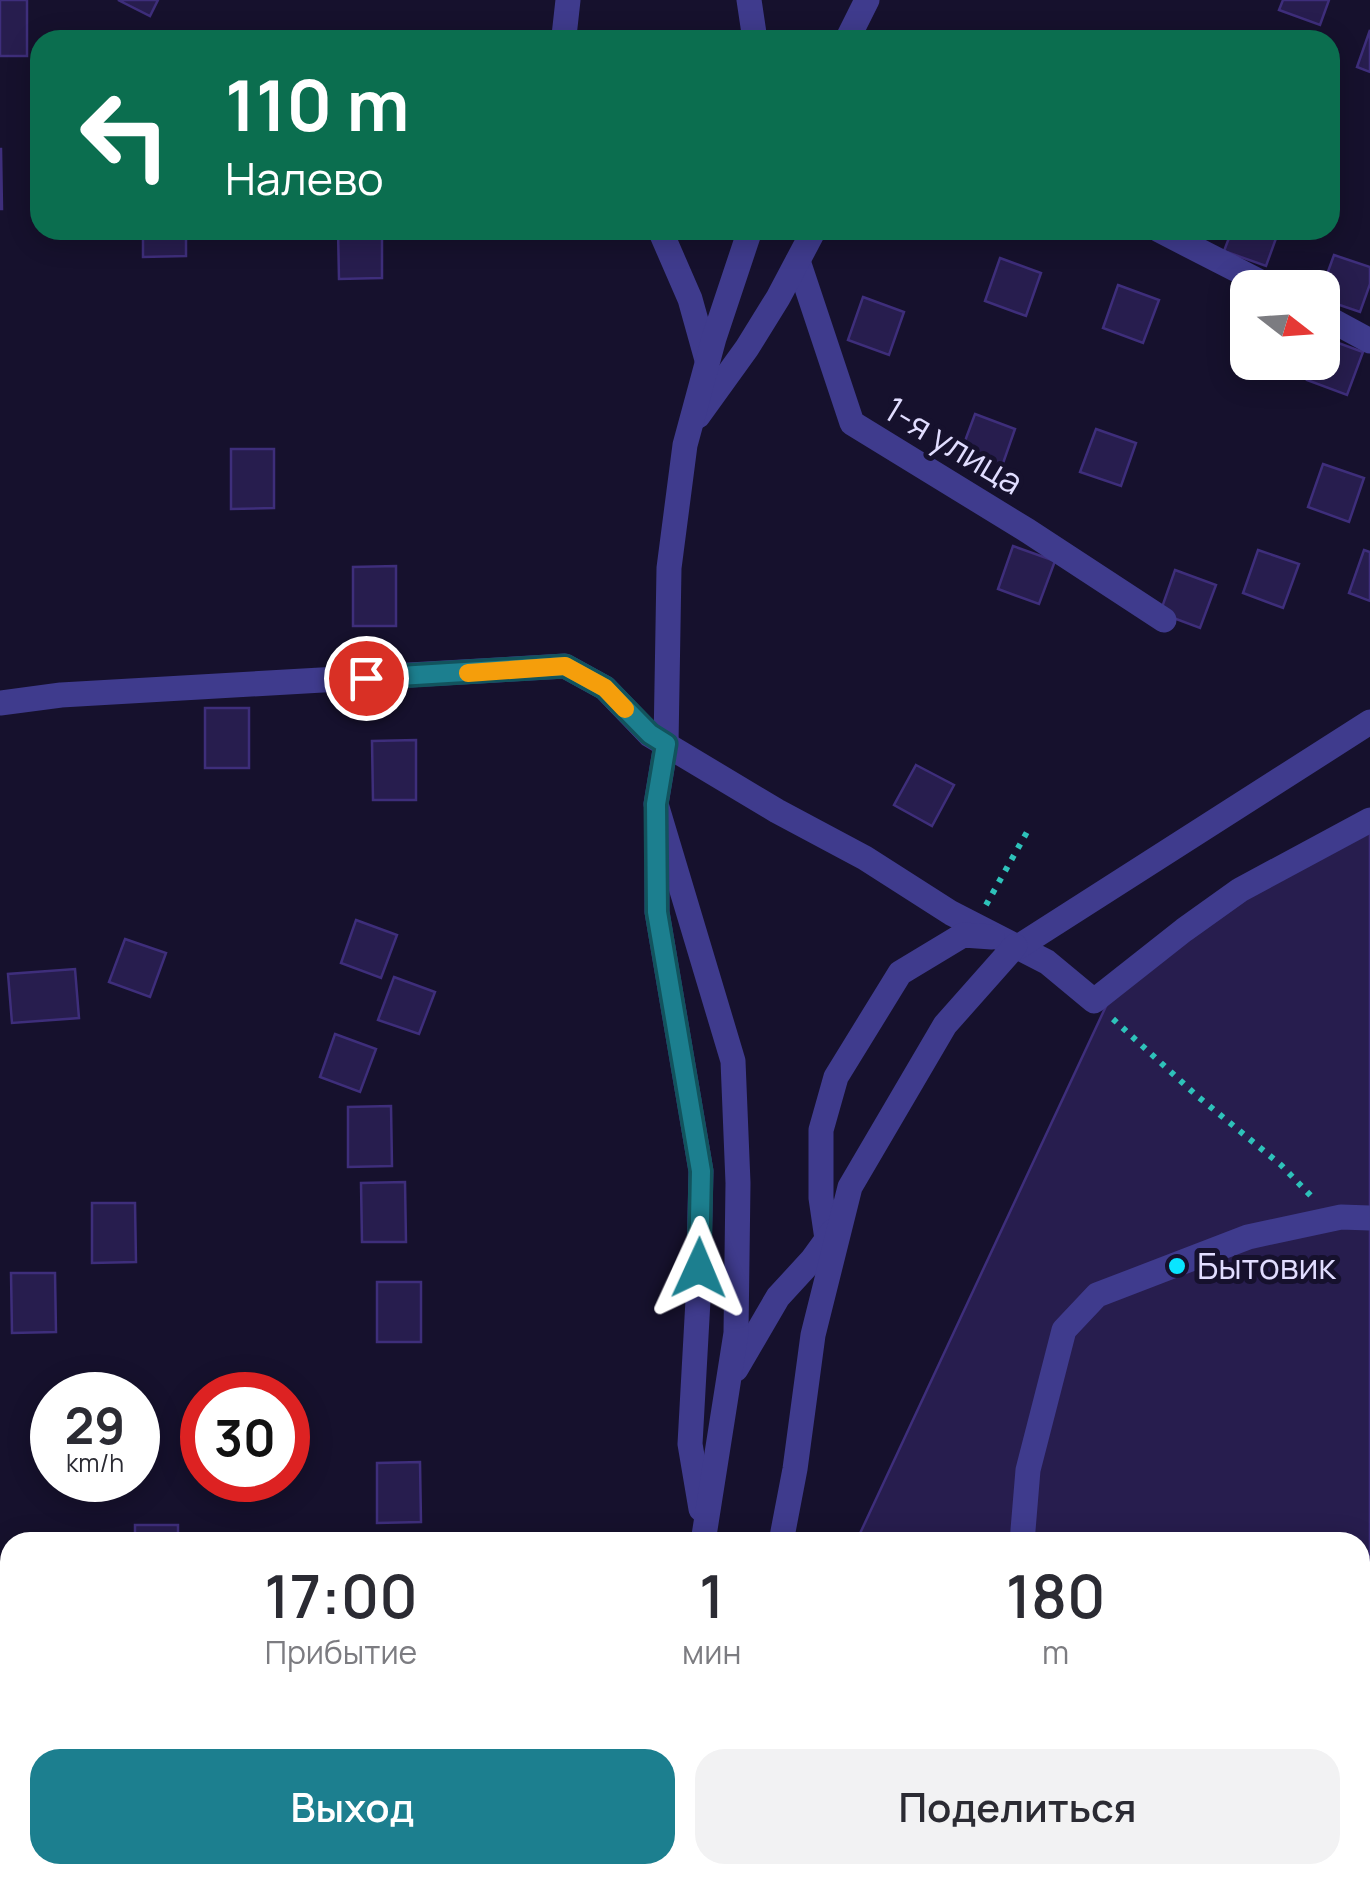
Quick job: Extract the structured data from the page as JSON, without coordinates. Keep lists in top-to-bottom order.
{
  "streets": {
    "street": ["1-я улица"]
  },
  "places": ["Бытовик"],
  "north": "right",
  "page": {
    "turn": ["110 m", "Налево"],
    "speed": "29 km/h",
    "limit": "30",
    "eta": [
      "17:00",
      "Прибытие",
      "1",
      "мин",
      "180",
      "m"
    ],
    "buttons": ["Выход", "Поделиться"]
  }
}
